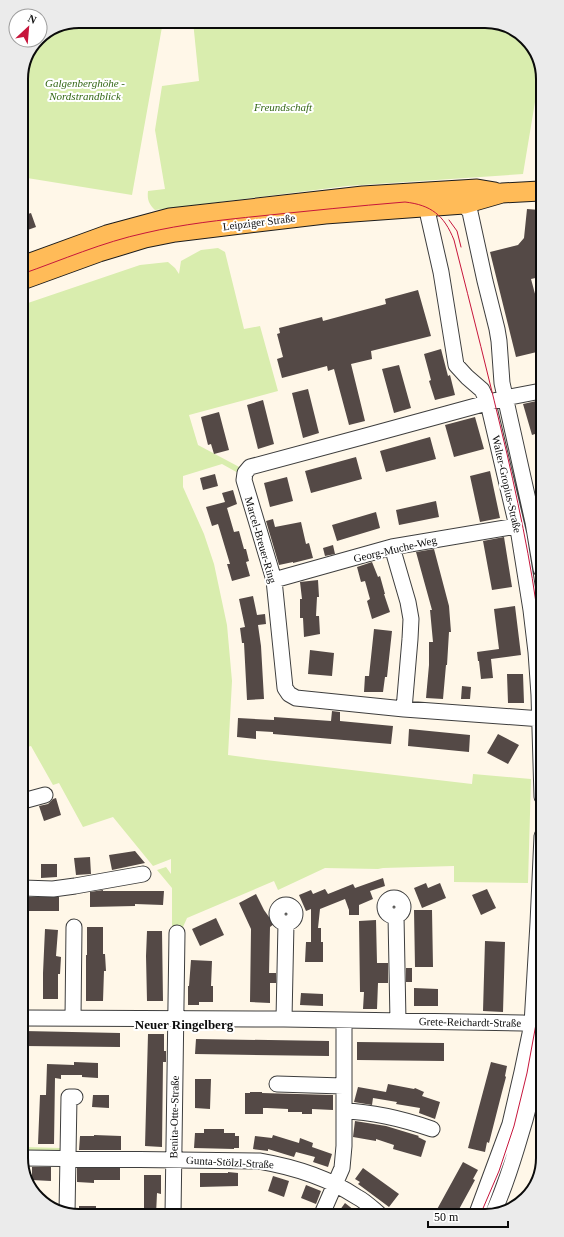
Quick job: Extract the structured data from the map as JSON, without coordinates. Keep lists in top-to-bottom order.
{
  "streets": {
    "main road": ["Leipziger Straße"],
    "street": [
      "Walter-Gropius-Straße",
      "Marcel-Breuer-Ring",
      "Georg-Muche-Weg",
      "Grete-Reichardt-Straße",
      "Benita-Otte-Straße",
      "Gunta-Stölzl-Straße"
    ]
  },
  "crossings": [
    ["Leipziger Straße", "Walter-Gropius-Straße"],
    ["Walter-Gropius-Straße", "Marcel-Breuer-Ring"],
    ["Walter-Gropius-Straße", "Georg-Muche-Weg"],
    ["Marcel-Breuer-Ring", "Georg-Muche-Weg"],
    ["Grete-Reichardt-Straße", "Benita-Otte-Straße"],
    ["Benita-Otte-Straße", "Gunta-Stölzl-Straße"]
  ],
  "districts": ["Neuer Ringelberg"],
  "parks": ["Galgenberghöhe - Nordstrandblick", "Freundschaft"],
  "scale_bar": "50 m",
  "north": "top right"
}
